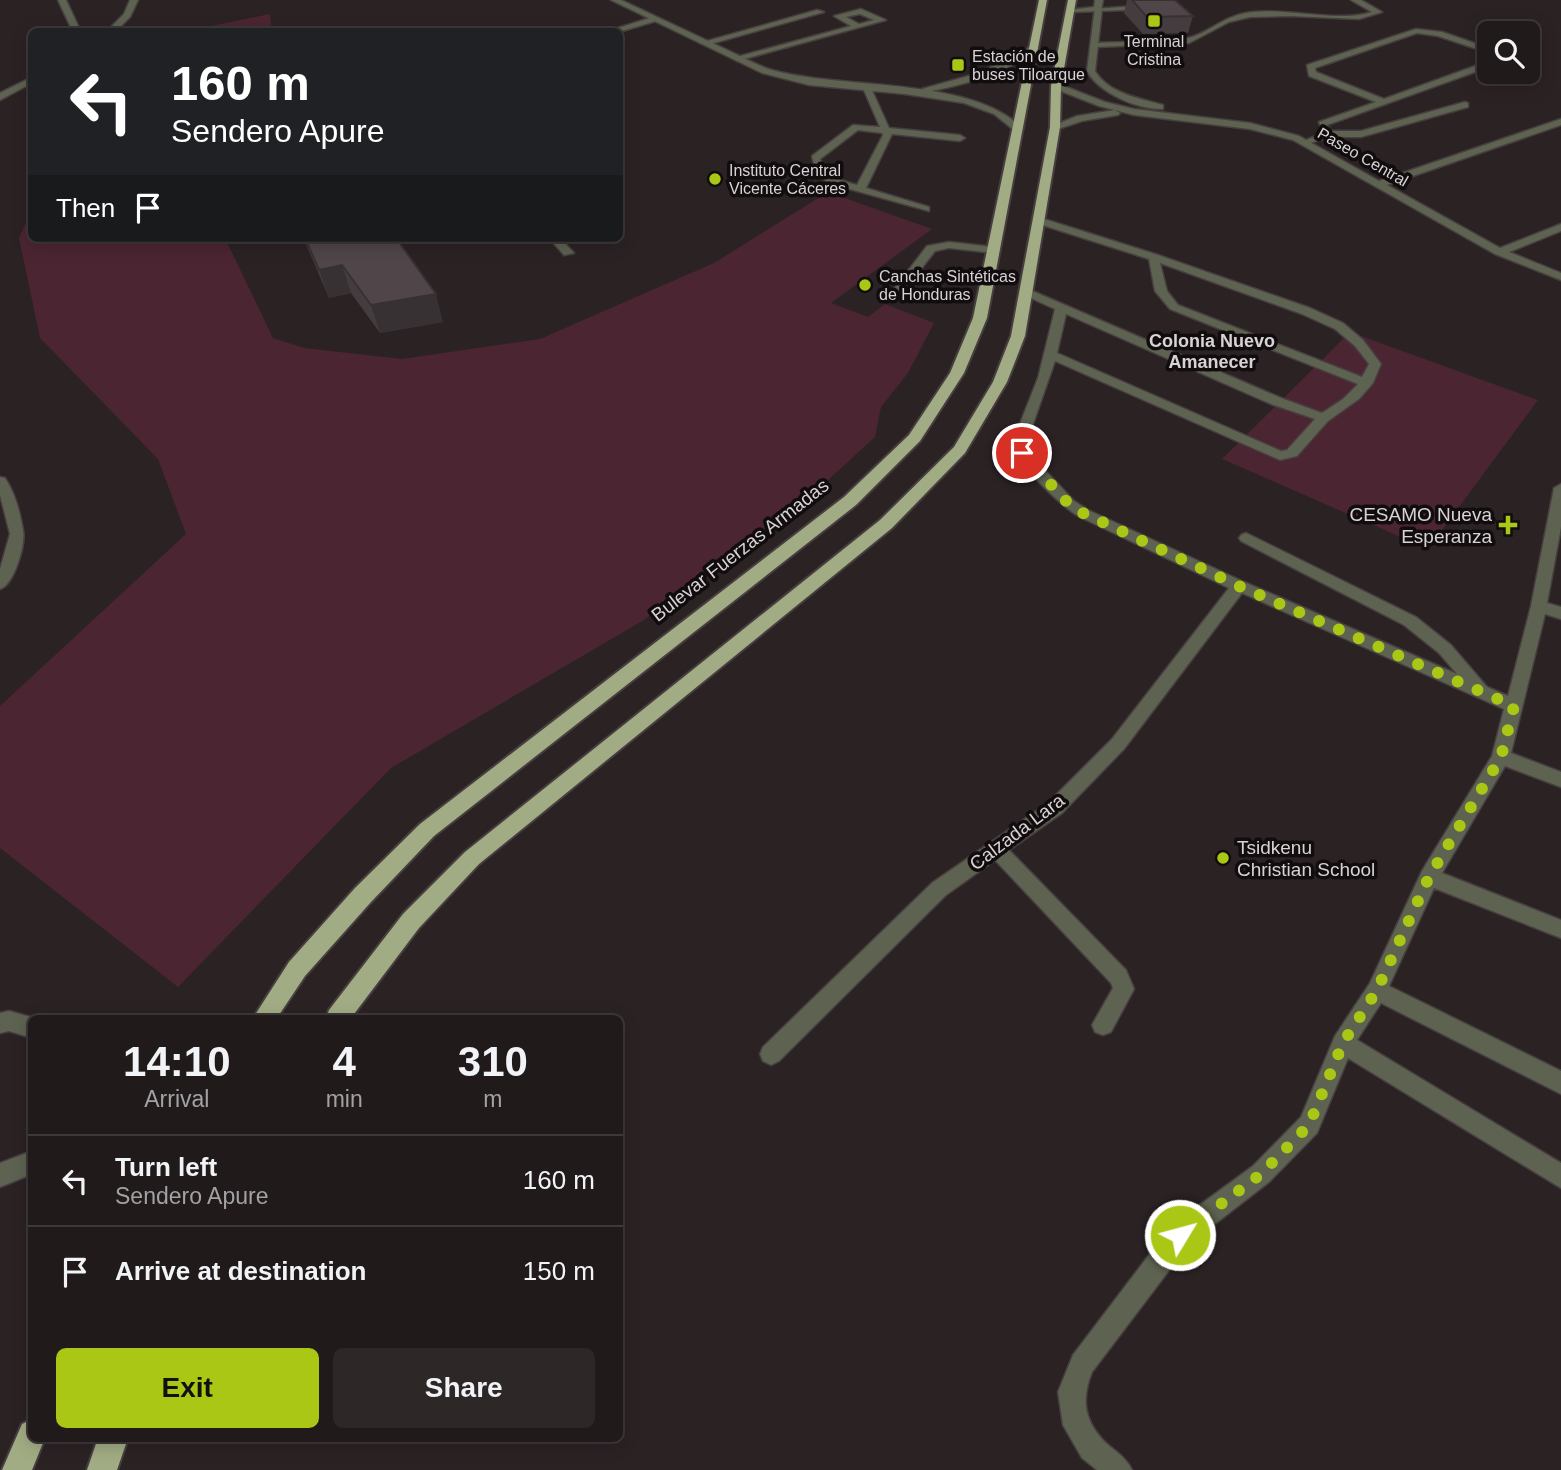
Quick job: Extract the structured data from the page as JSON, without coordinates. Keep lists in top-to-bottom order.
{
  "streets": {
    "highway": ["Bulevar Fuerzas Armadas"],
    "street": ["Paseo Central", "Calzada Lara"]
  },
  "districts": ["Colonia Nuevo Amanecer"],
  "places": {
    "transit": ["Terminal Cristina", "Estación de buses Tiloarque"],
    "other": ["Instituto Central Vicente Cáceres", "Canchas Sintéticas de Honduras", "Tsidkenu Christian School"],
    "health": ["CESAMO Nueva Esperanza"]
  },
  "page": {
    "turn": ["160 m", "Sendero Apure"],
    "then": "Then",
    "eta": [
      "14:10",
      "Arrival",
      "4",
      "min",
      "310",
      "m"
    ],
    "list": [
      {
        "name": "Turn left",
        "note": "Sendero Apure",
        "value": "160 m"
      },
      {
        "name": "Arrive at destination",
        "value": "150 m"
      }
    ],
    "buttons": ["Exit", "Share"]
  }
}
